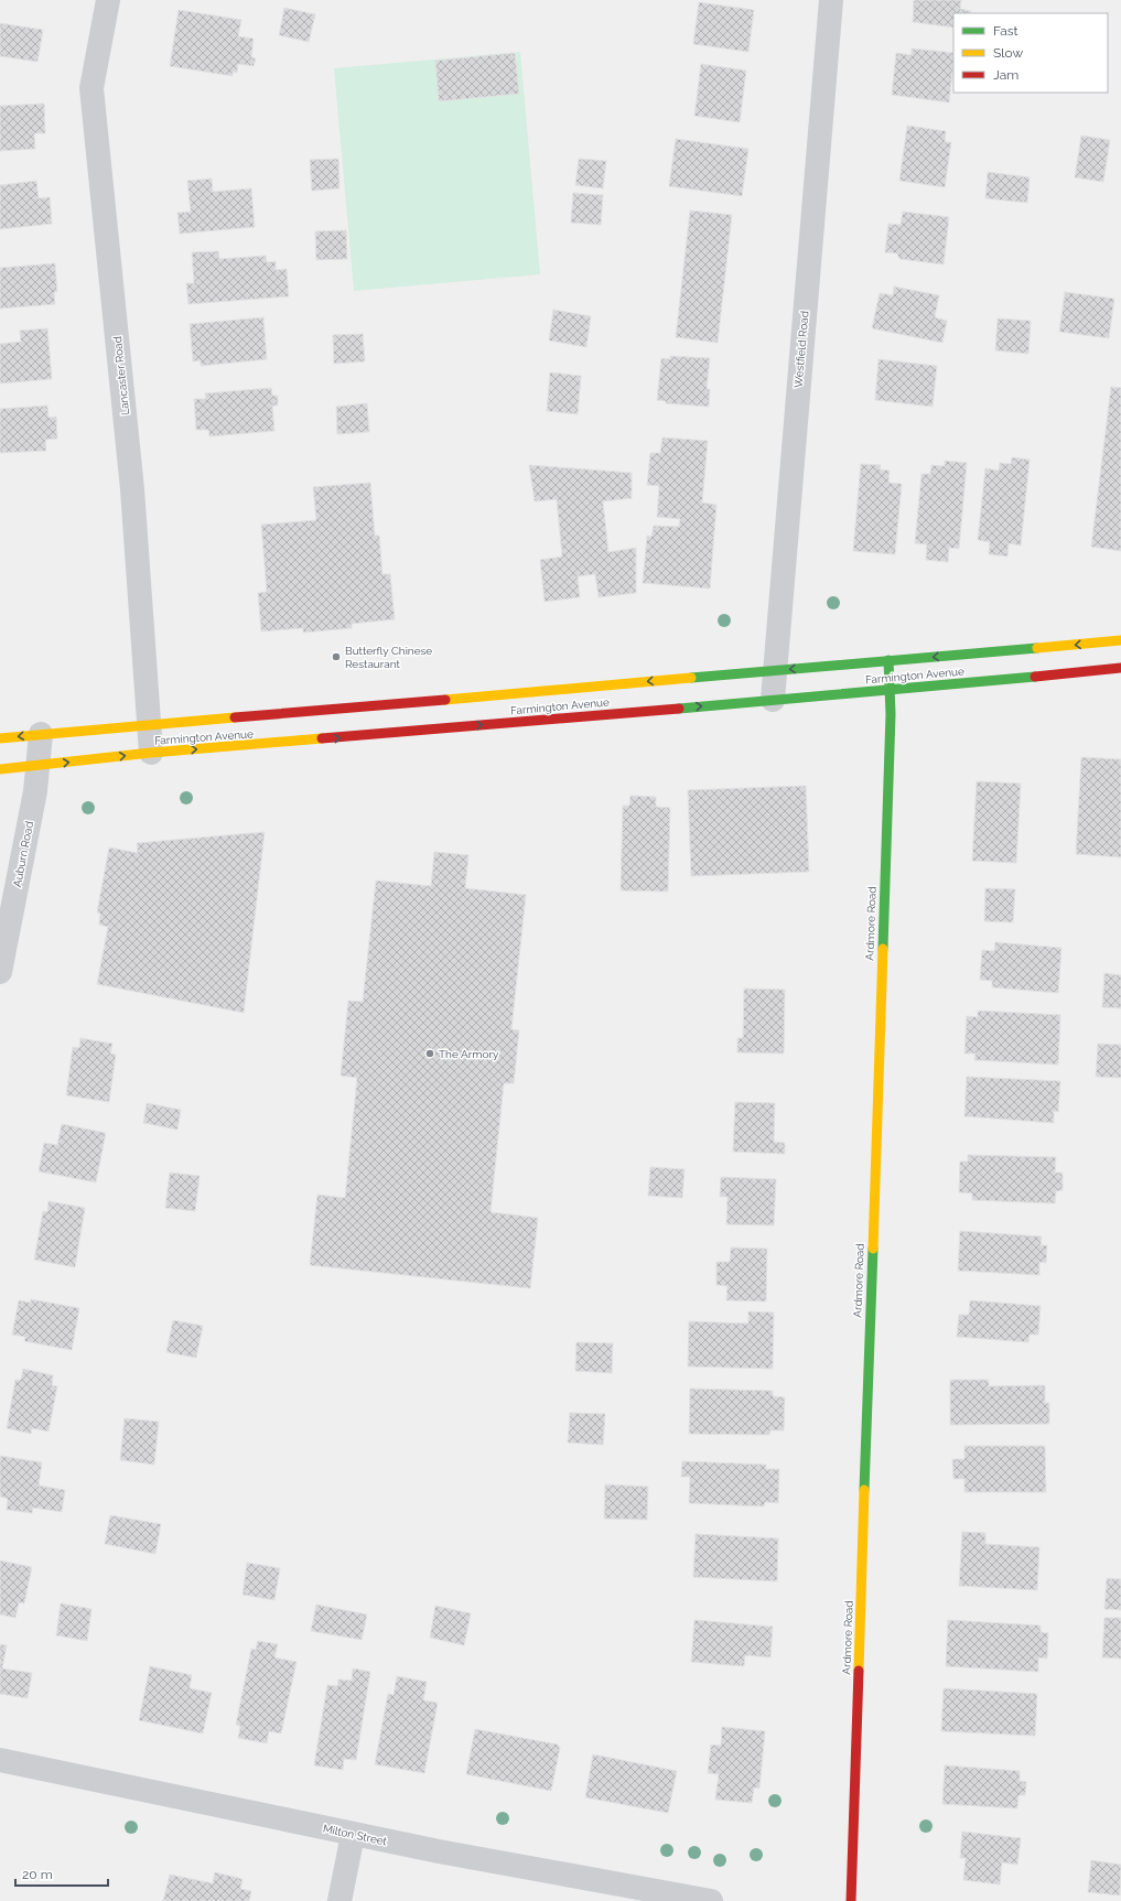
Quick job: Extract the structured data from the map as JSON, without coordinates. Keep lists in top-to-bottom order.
{
  "streets": {
    "main road": ["Farmington Avenue", "Ardmore Road"],
    "street": [
      "Westfield Road",
      "Lancaster Road",
      "Auburn Road",
      "Milton Street"
    ]
  },
  "crossings": [
    ["Westfield Road", "Farmington Avenue"],
    ["Lancaster Road", "Farmington Avenue"],
    ["Farmington Avenue", "Auburn Road"],
    ["Farmington Avenue", "Ardmore Road"]
  ],
  "places": ["Butterfly Chinese Restaurant", "The Armory"],
  "legend": ["Fast", "Slow", "Jam"],
  "scale_bar": "20 m"
}
